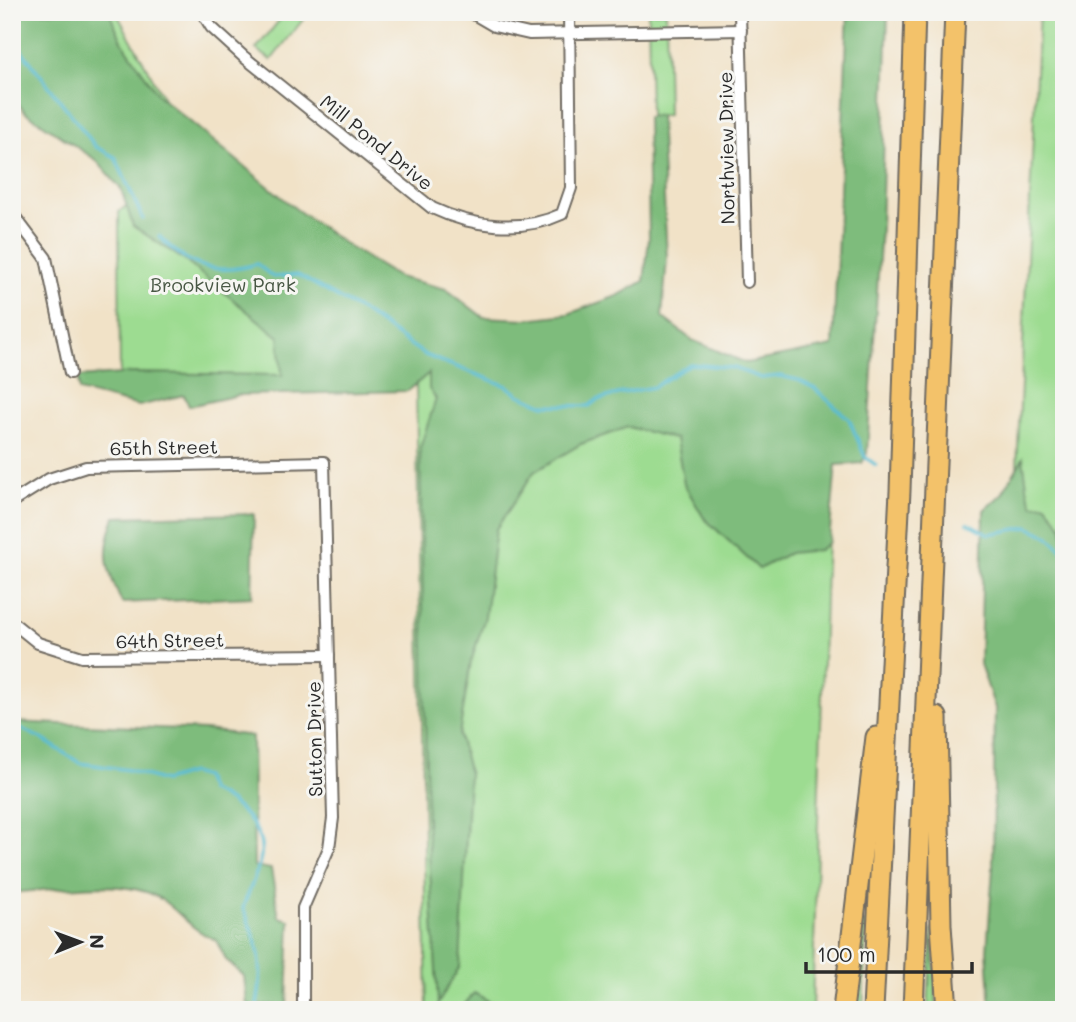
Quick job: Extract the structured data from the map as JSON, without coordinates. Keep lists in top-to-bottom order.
{
  "streets": {
    "street": [
      "Mill Pond Drive",
      "Northview Drive",
      "65th Street",
      "64th Street",
      "Sutton Drive"
    ]
  },
  "crossings": [
    ["65th Street", "Sutton Drive"],
    ["64th Street", "Sutton Drive"]
  ],
  "parks": ["Brookview Park"],
  "scale_bar": "100 m",
  "north": "right"
}
